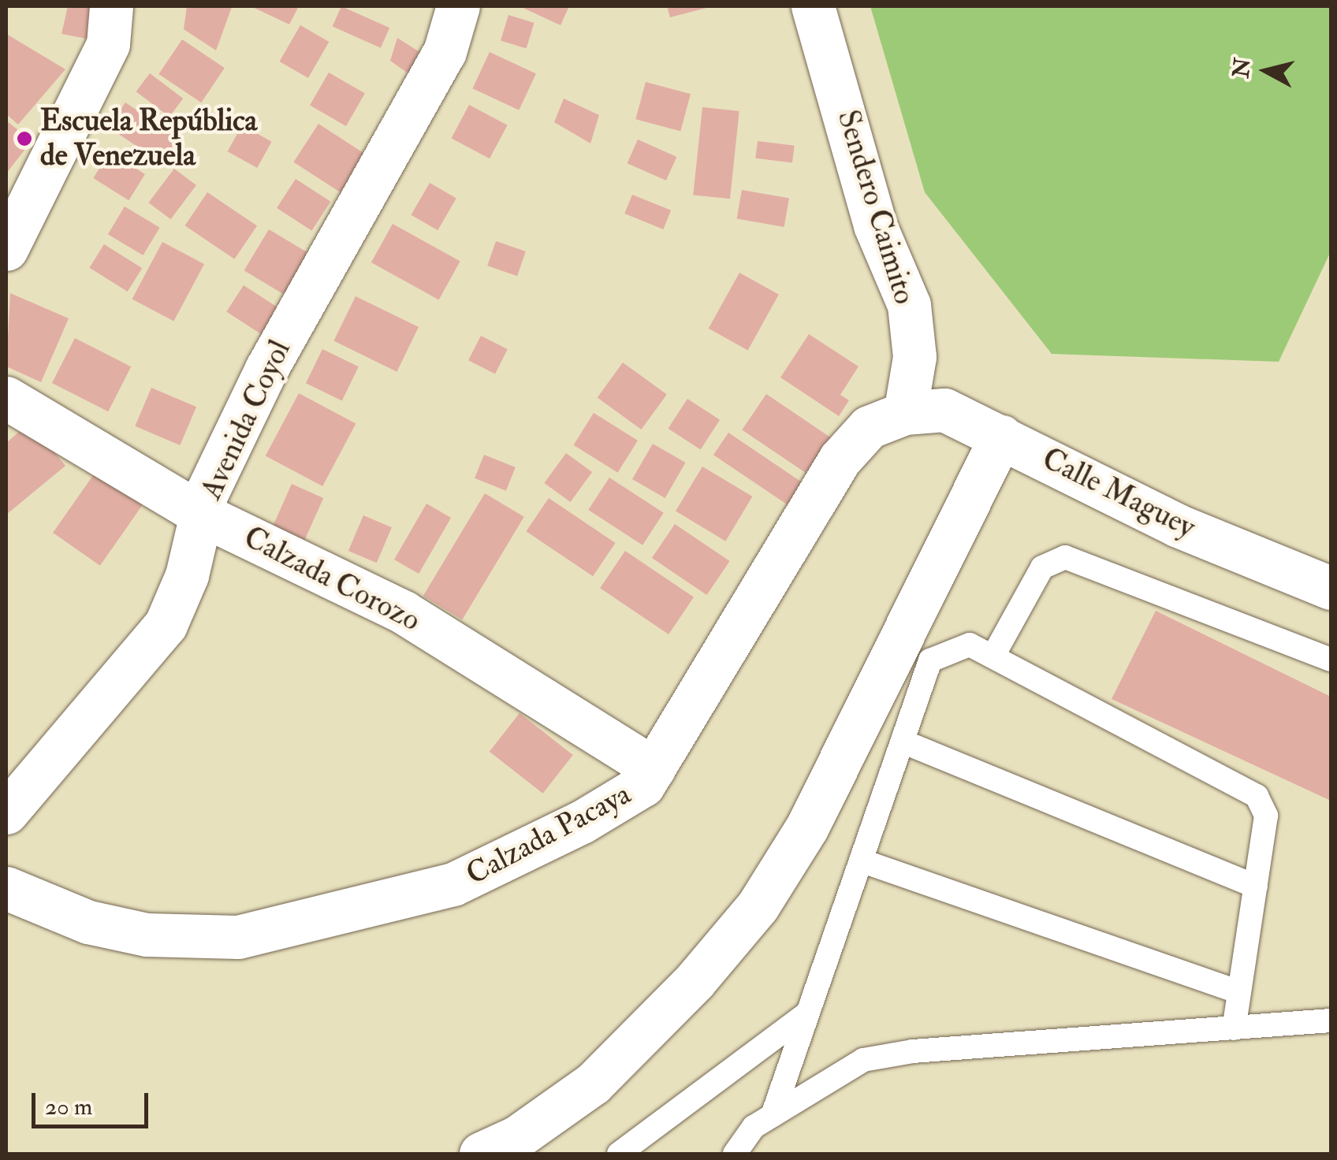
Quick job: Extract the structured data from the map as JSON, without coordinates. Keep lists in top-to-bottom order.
{
  "streets": {
    "street": [
      "Sendero Caimito",
      "Avenida Coyol",
      "Calle Maguey",
      "Calzada Corozo",
      "Calzada Pacaya"
    ]
  },
  "crossings": [
    ["Sendero Caimito", "Calle Maguey"],
    ["Sendero Caimito", "Calzada Pacaya"],
    ["Avenida Coyol", "Calzada Corozo"],
    ["Calle Maguey", "Calzada Pacaya"],
    ["Calzada Corozo", "Calzada Pacaya"]
  ],
  "places": ["Escuela República de Venezuela"],
  "scale_bar": "20 m",
  "north": "left"
}
